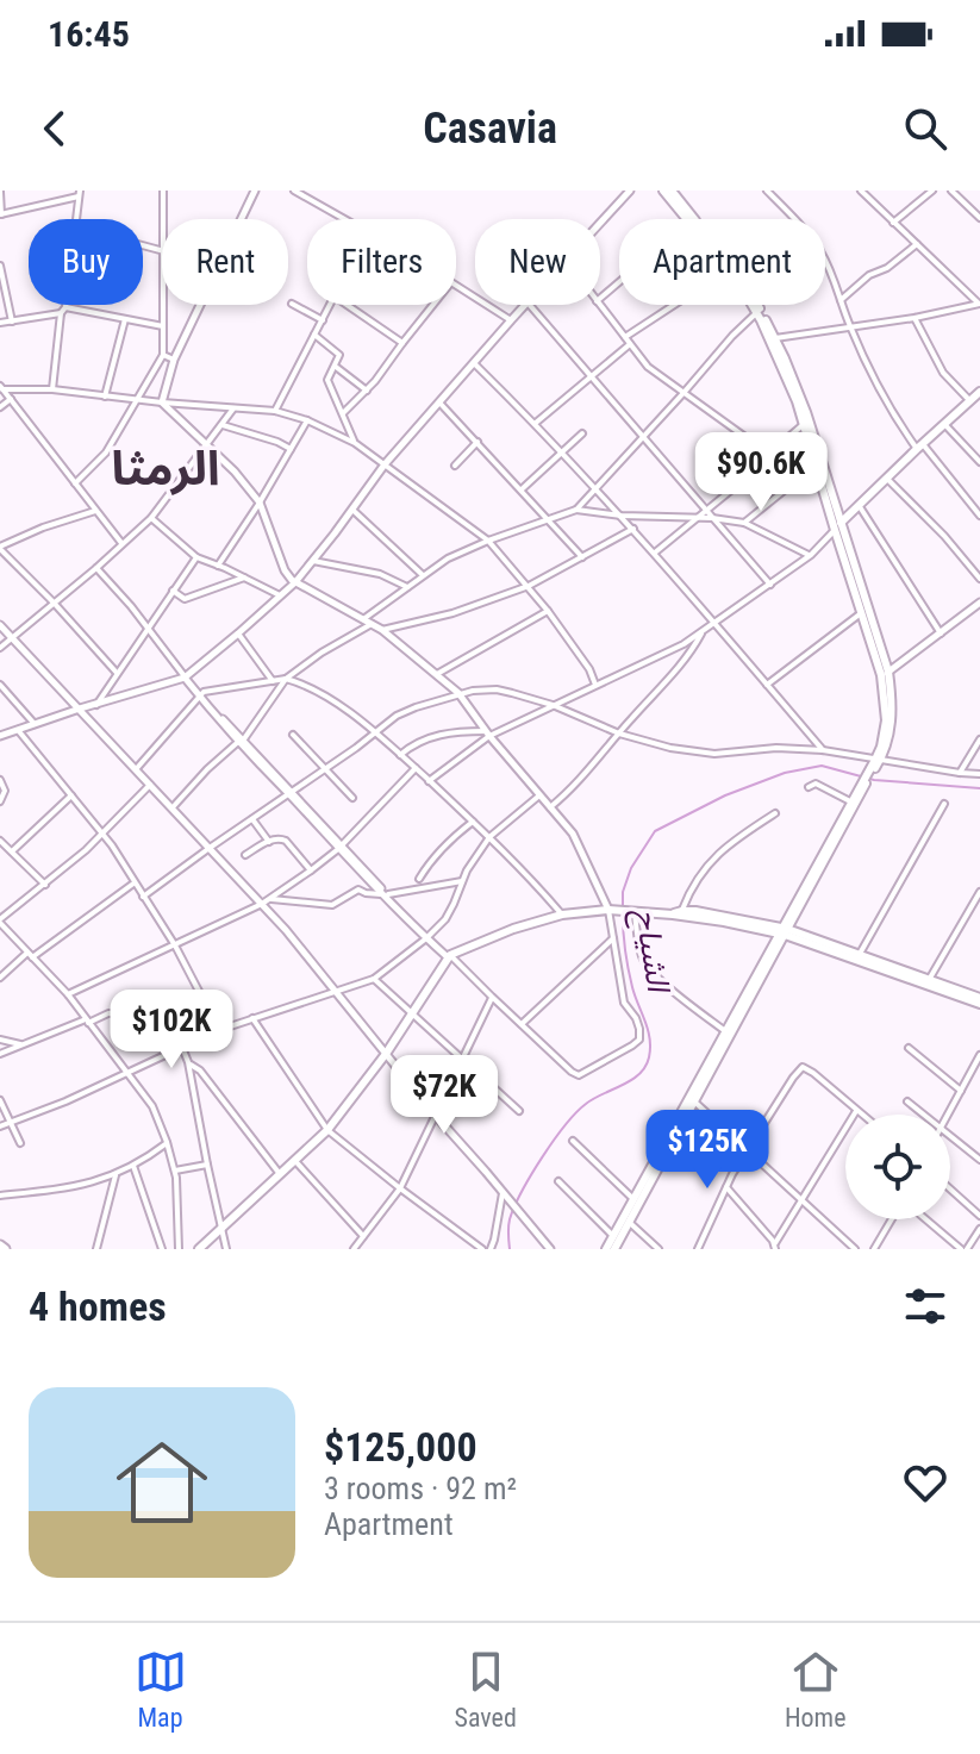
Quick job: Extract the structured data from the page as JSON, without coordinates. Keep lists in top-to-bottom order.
{
  "districts": ["الرمثا"],
  "water": ["الشياح"],
  "page": {
    "status": "16:45",
    "header": "Casavia",
    "chip": [
      "Buy",
      "Rent",
      "Filters",
      "New",
      "Apartment"
    ],
    "price": [
      "$90.6K",
      "$102K",
      "$72K",
      "$125K"
    ],
    "heading": "4 homes",
    "list": [
      {
        "name": "$125,000",
        "note": "3 rooms · 92 m² · Apartment"
      }
    ],
    "tabs": ["Map", "Saved", "Home"]
  }
}
